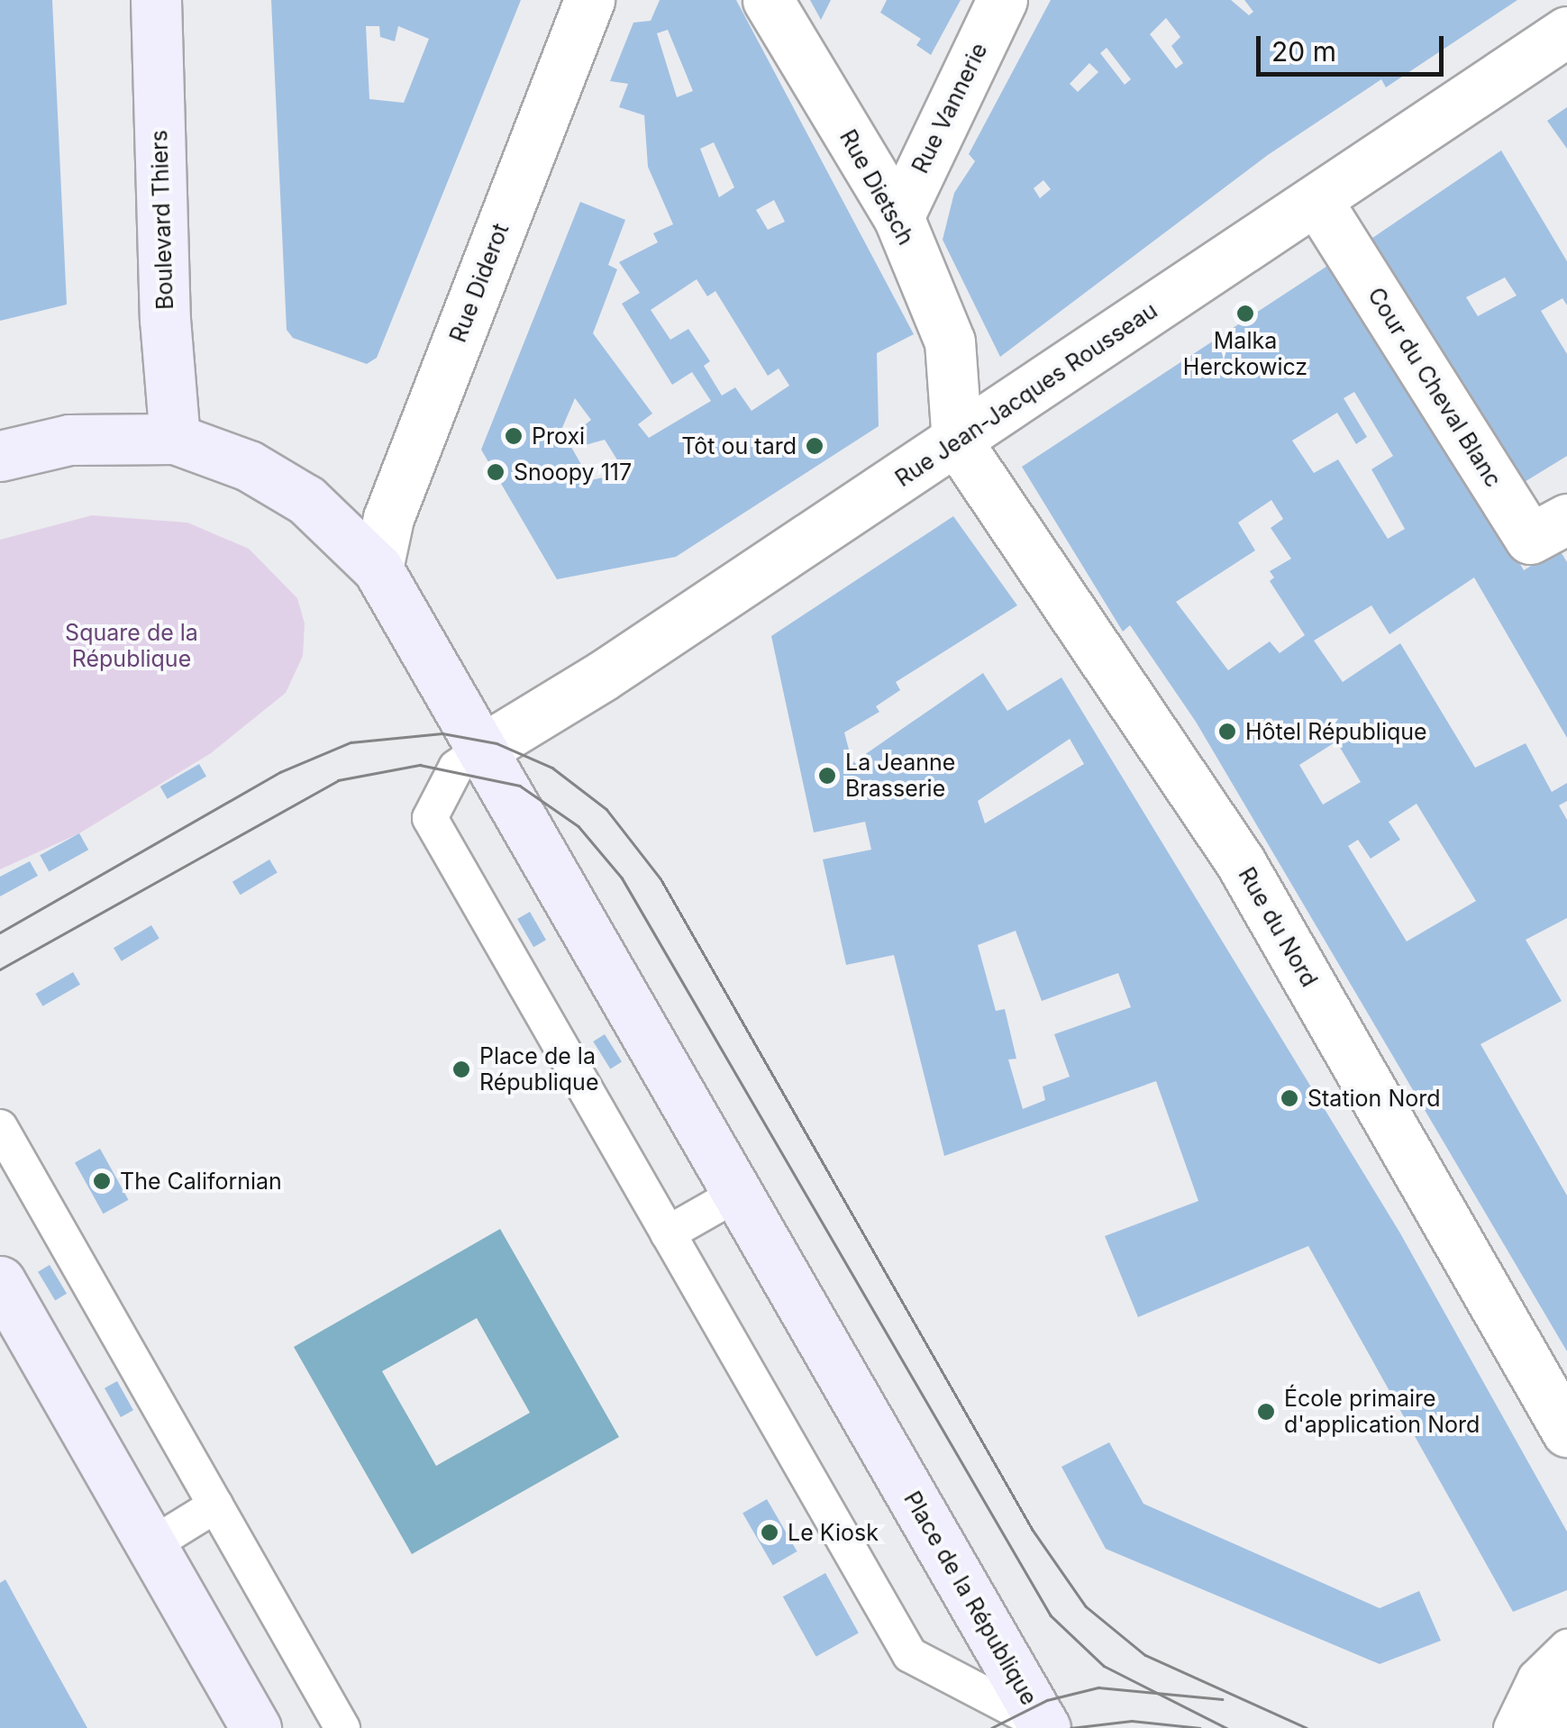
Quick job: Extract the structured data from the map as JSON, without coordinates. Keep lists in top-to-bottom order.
{
  "streets": {
    "main road": ["Boulevard Thiers", "Place de la République"],
    "street": [
      "Rue Vannerie",
      "Rue Dietsch",
      "Rue Diderot",
      "Cour du Cheval Blanc",
      "Rue Jean-Jacques Rousseau",
      "Rue du Nord"
    ]
  },
  "crossings": [
    ["Rue Vannerie", "Rue Dietsch"],
    ["Rue Dietsch", "Rue Jean-Jacques Rousseau"],
    ["Rue Dietsch", "Rue du Nord"],
    ["Boulevard Thiers", "Place de la République"],
    ["Rue Diderot", "Place de la République"],
    ["Cour du Cheval Blanc", "Rue Jean-Jacques Rousseau"],
    ["Rue Jean-Jacques Rousseau", "Rue du Nord"],
    ["Rue Jean-Jacques Rousseau", "Place de la République"]
  ],
  "parks": ["Square de la République"],
  "places": [
    "Malka Herckowicz",
    "Proxi",
    "Tôt ou tard",
    "Snoopy 117",
    "Hôtel République",
    "La Jeanne Brasserie",
    "Place de la République",
    "Station Nord",
    "The Californian",
    "École primaire d'application Nord",
    "Le Kiosk"
  ],
  "scale_bar": "20 m"
}
